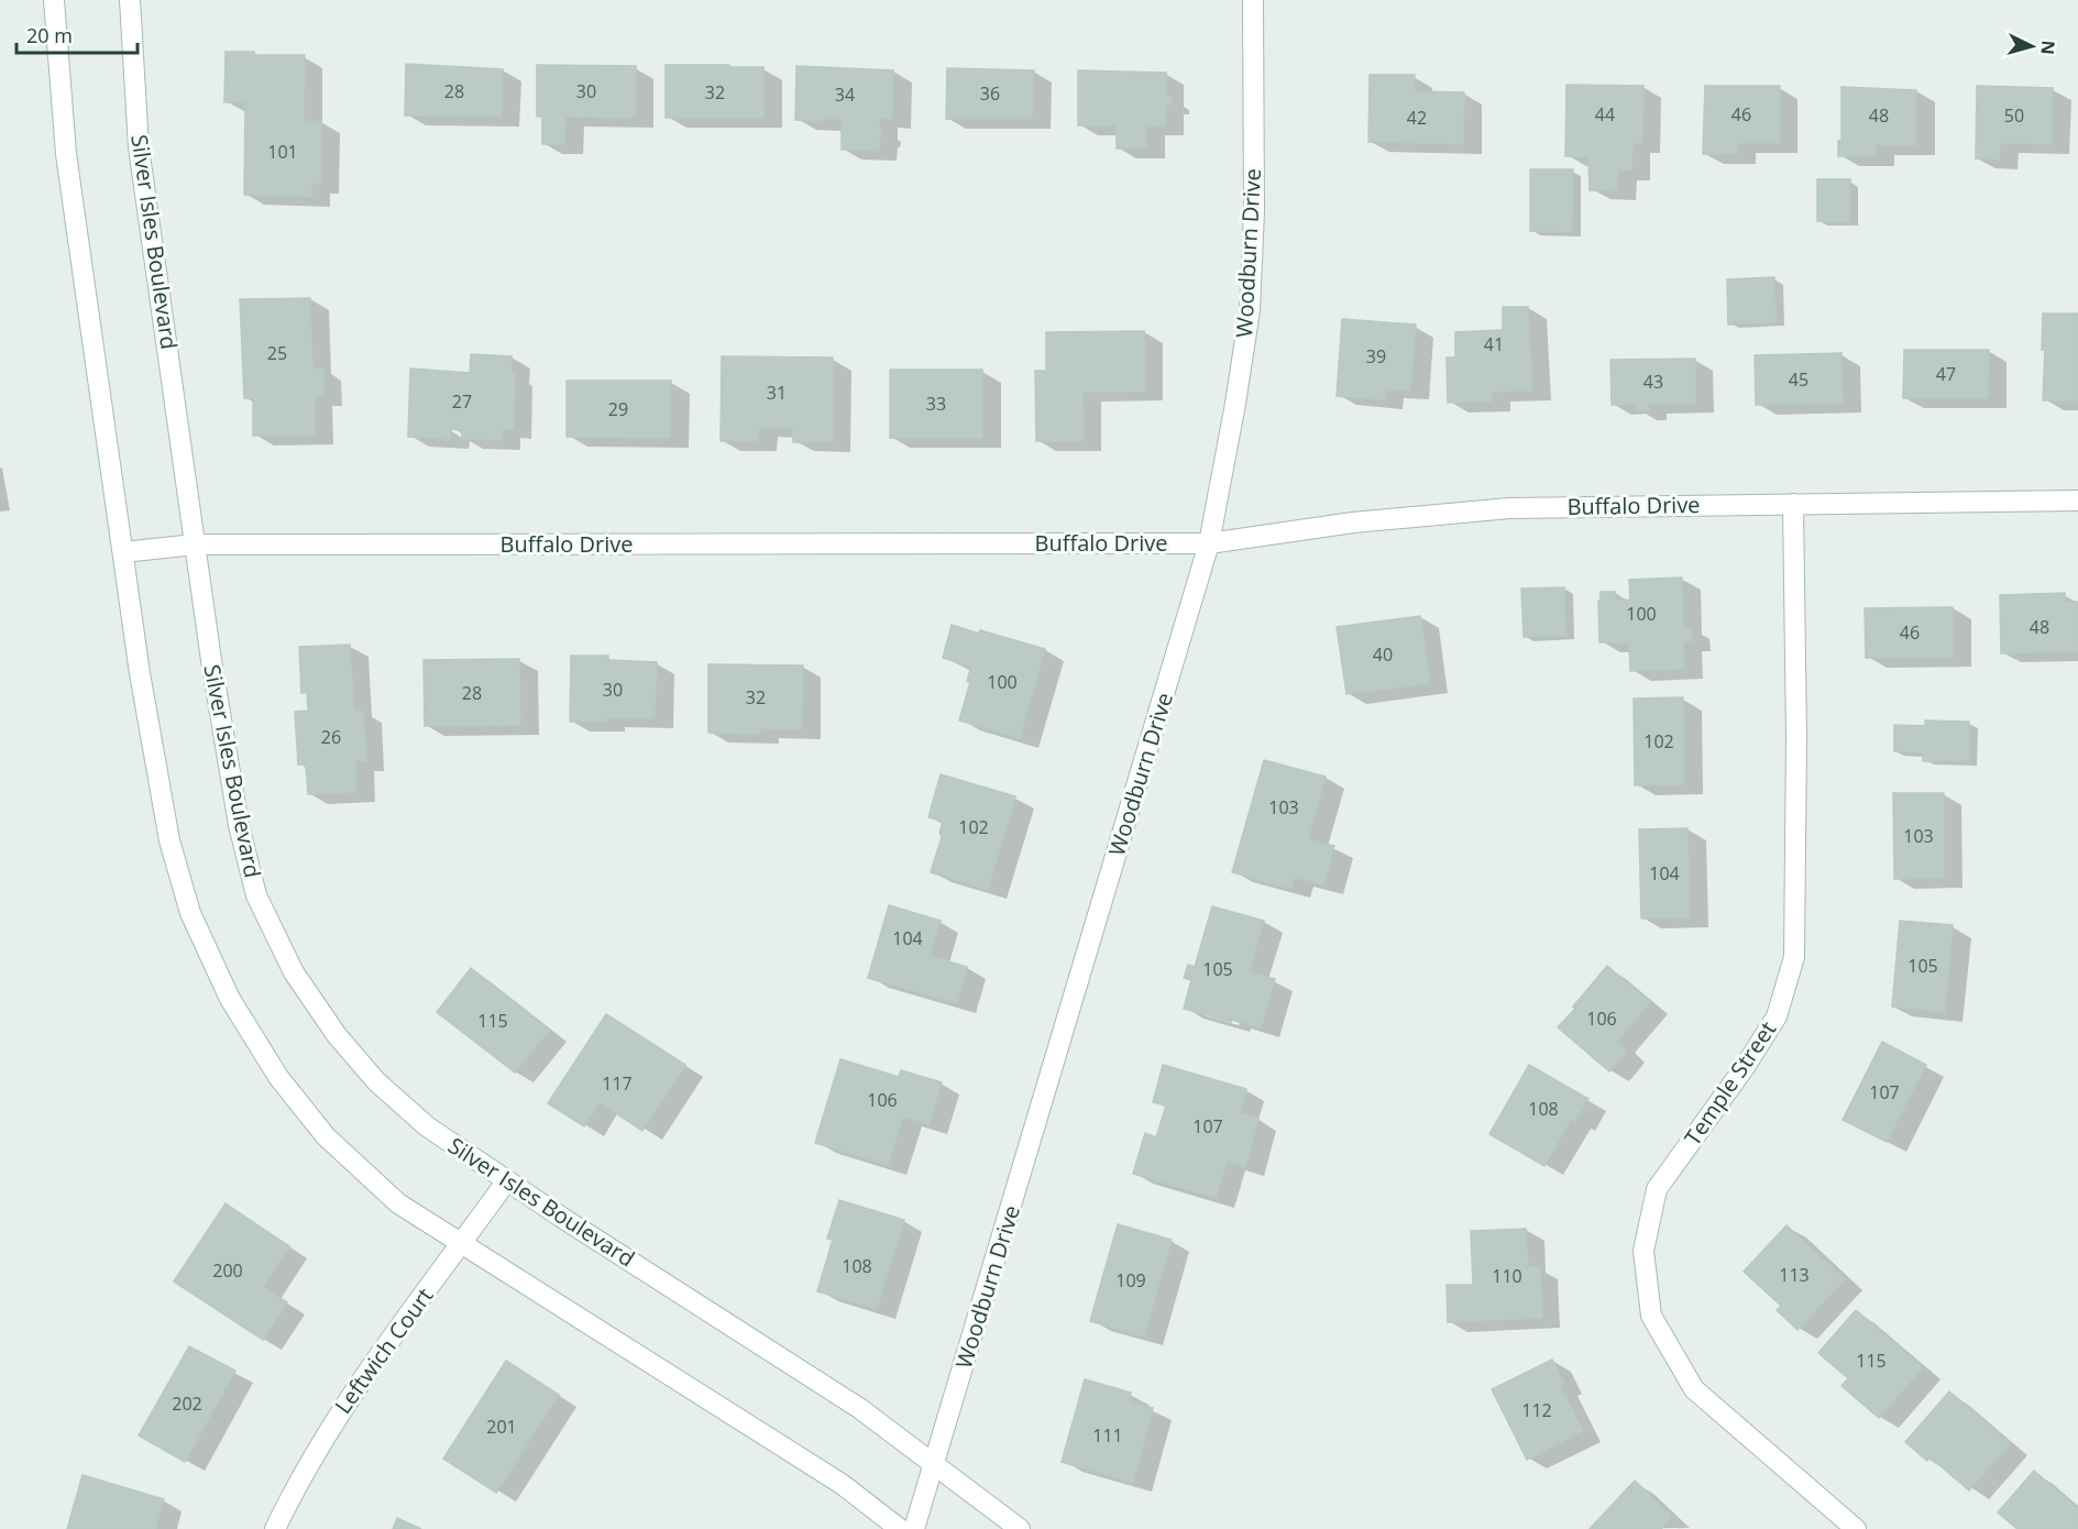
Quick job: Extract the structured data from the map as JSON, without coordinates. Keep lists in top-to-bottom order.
{
  "streets": {
    "street": [
      "Silver Isles Boulevard",
      "Woodburn Drive",
      "Buffalo Drive",
      "Temple Street",
      "Leftwich Court"
    ]
  },
  "crossings": [
    ["Silver Isles Boulevard", "Woodburn Drive"],
    ["Silver Isles Boulevard", "Buffalo Drive"],
    ["Silver Isles Boulevard", "Leftwich Court"],
    ["Woodburn Drive", "Buffalo Drive"],
    ["Buffalo Drive", "Temple Street"]
  ],
  "house_numbers": [
    "28",
    "30",
    "32",
    "36",
    "34",
    "44",
    "46",
    "48",
    "50",
    "42",
    "101",
    "41",
    "25",
    "39",
    "47",
    "45",
    "43",
    "31",
    "27",
    "33",
    "29",
    "100",
    "48",
    "46",
    "40",
    "100",
    "30",
    "28",
    "32",
    "26",
    "102",
    "103",
    "102",
    "103",
    "104",
    "104",
    "105",
    "105",
    "106",
    "115",
    "117",
    "107",
    "106",
    "108",
    "107",
    "108",
    "200",
    "113",
    "110",
    "109",
    "115",
    "202",
    "112",
    "201",
    "111"
  ],
  "scale_bar": "20 m",
  "north": "right"
}
